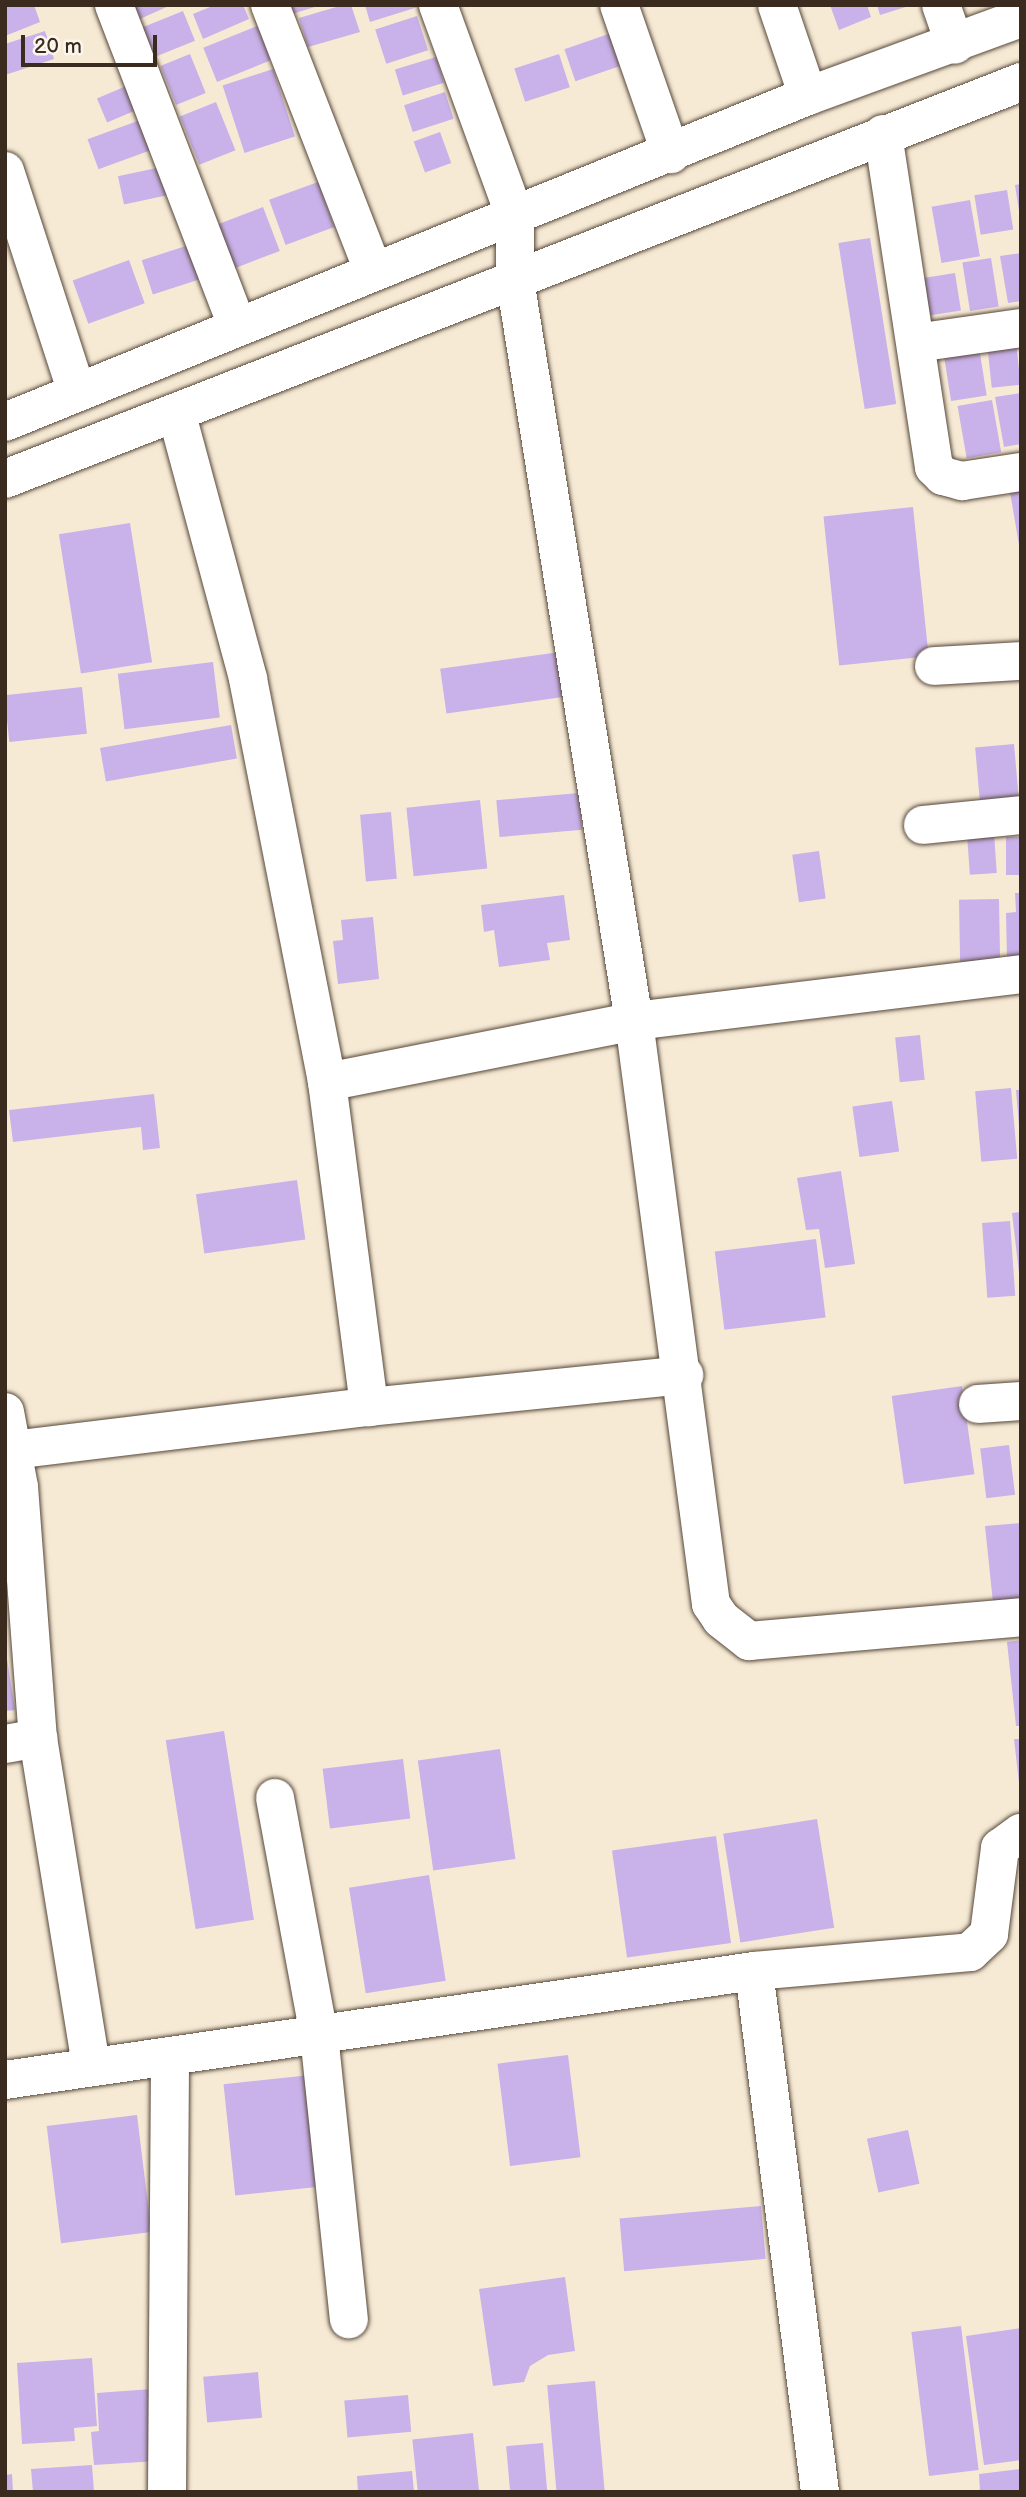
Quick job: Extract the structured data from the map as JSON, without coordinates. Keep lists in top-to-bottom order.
{
  "scale_bar": "20 m"
}
